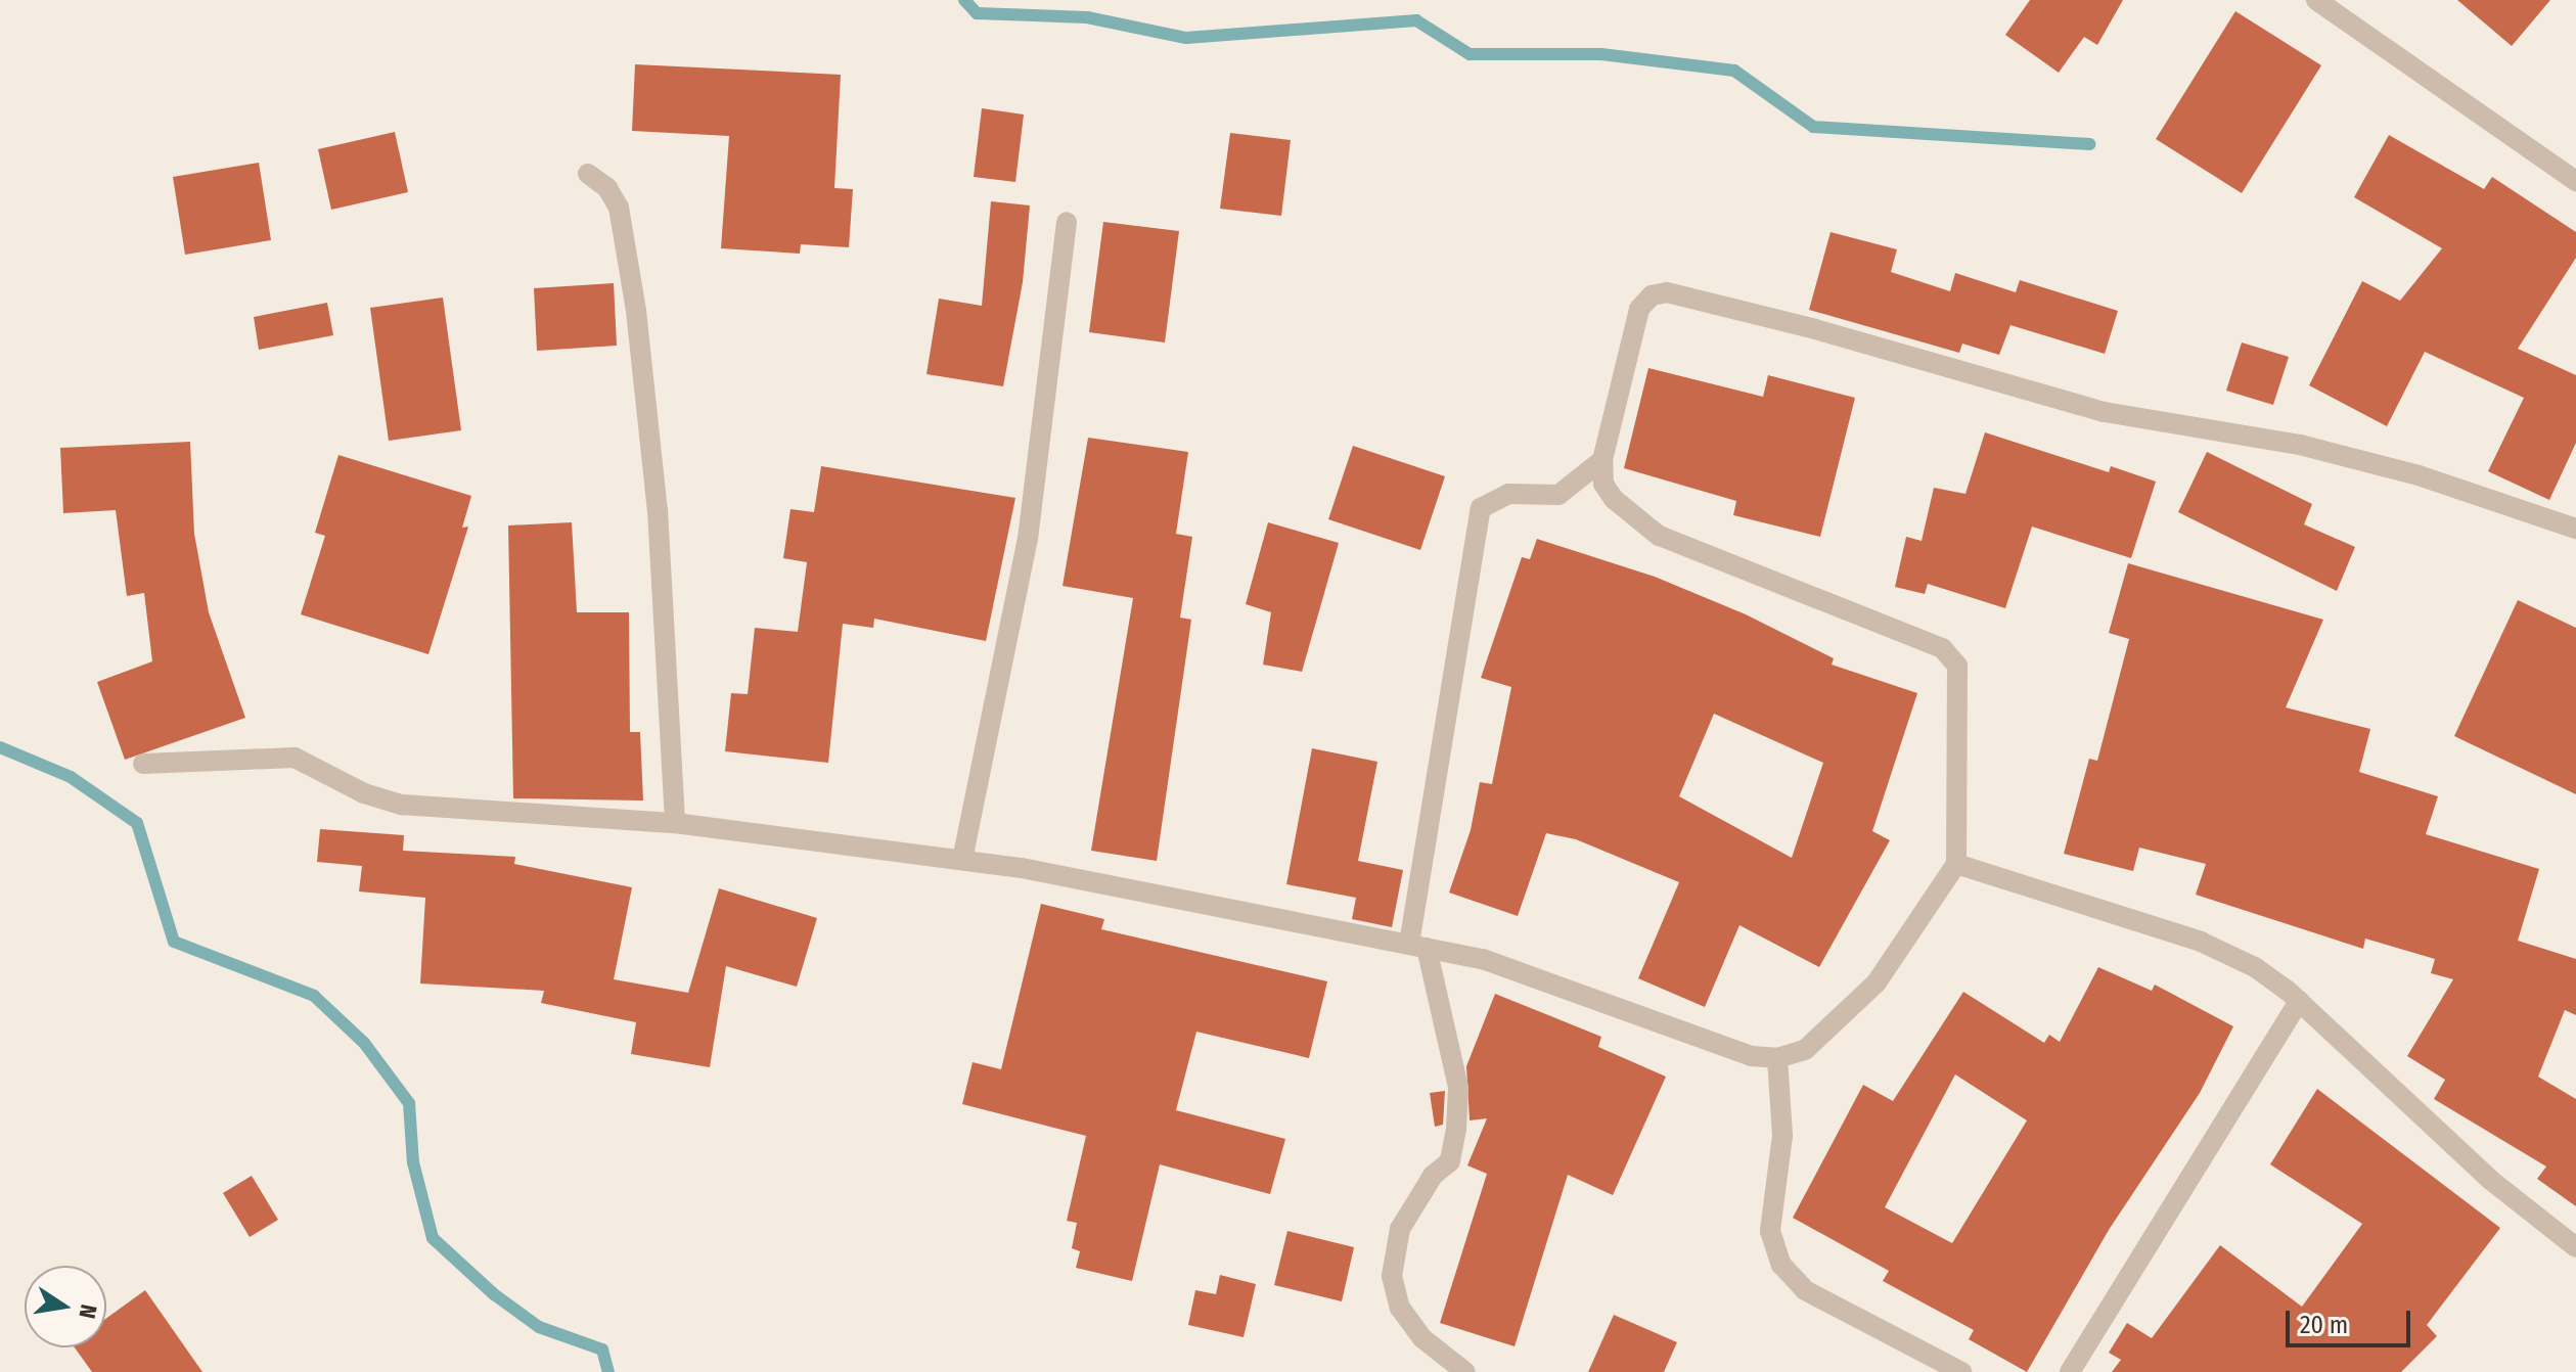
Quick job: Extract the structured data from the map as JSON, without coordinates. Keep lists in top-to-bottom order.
{
  "scale_bar": "20 m",
  "north": "right"
}
